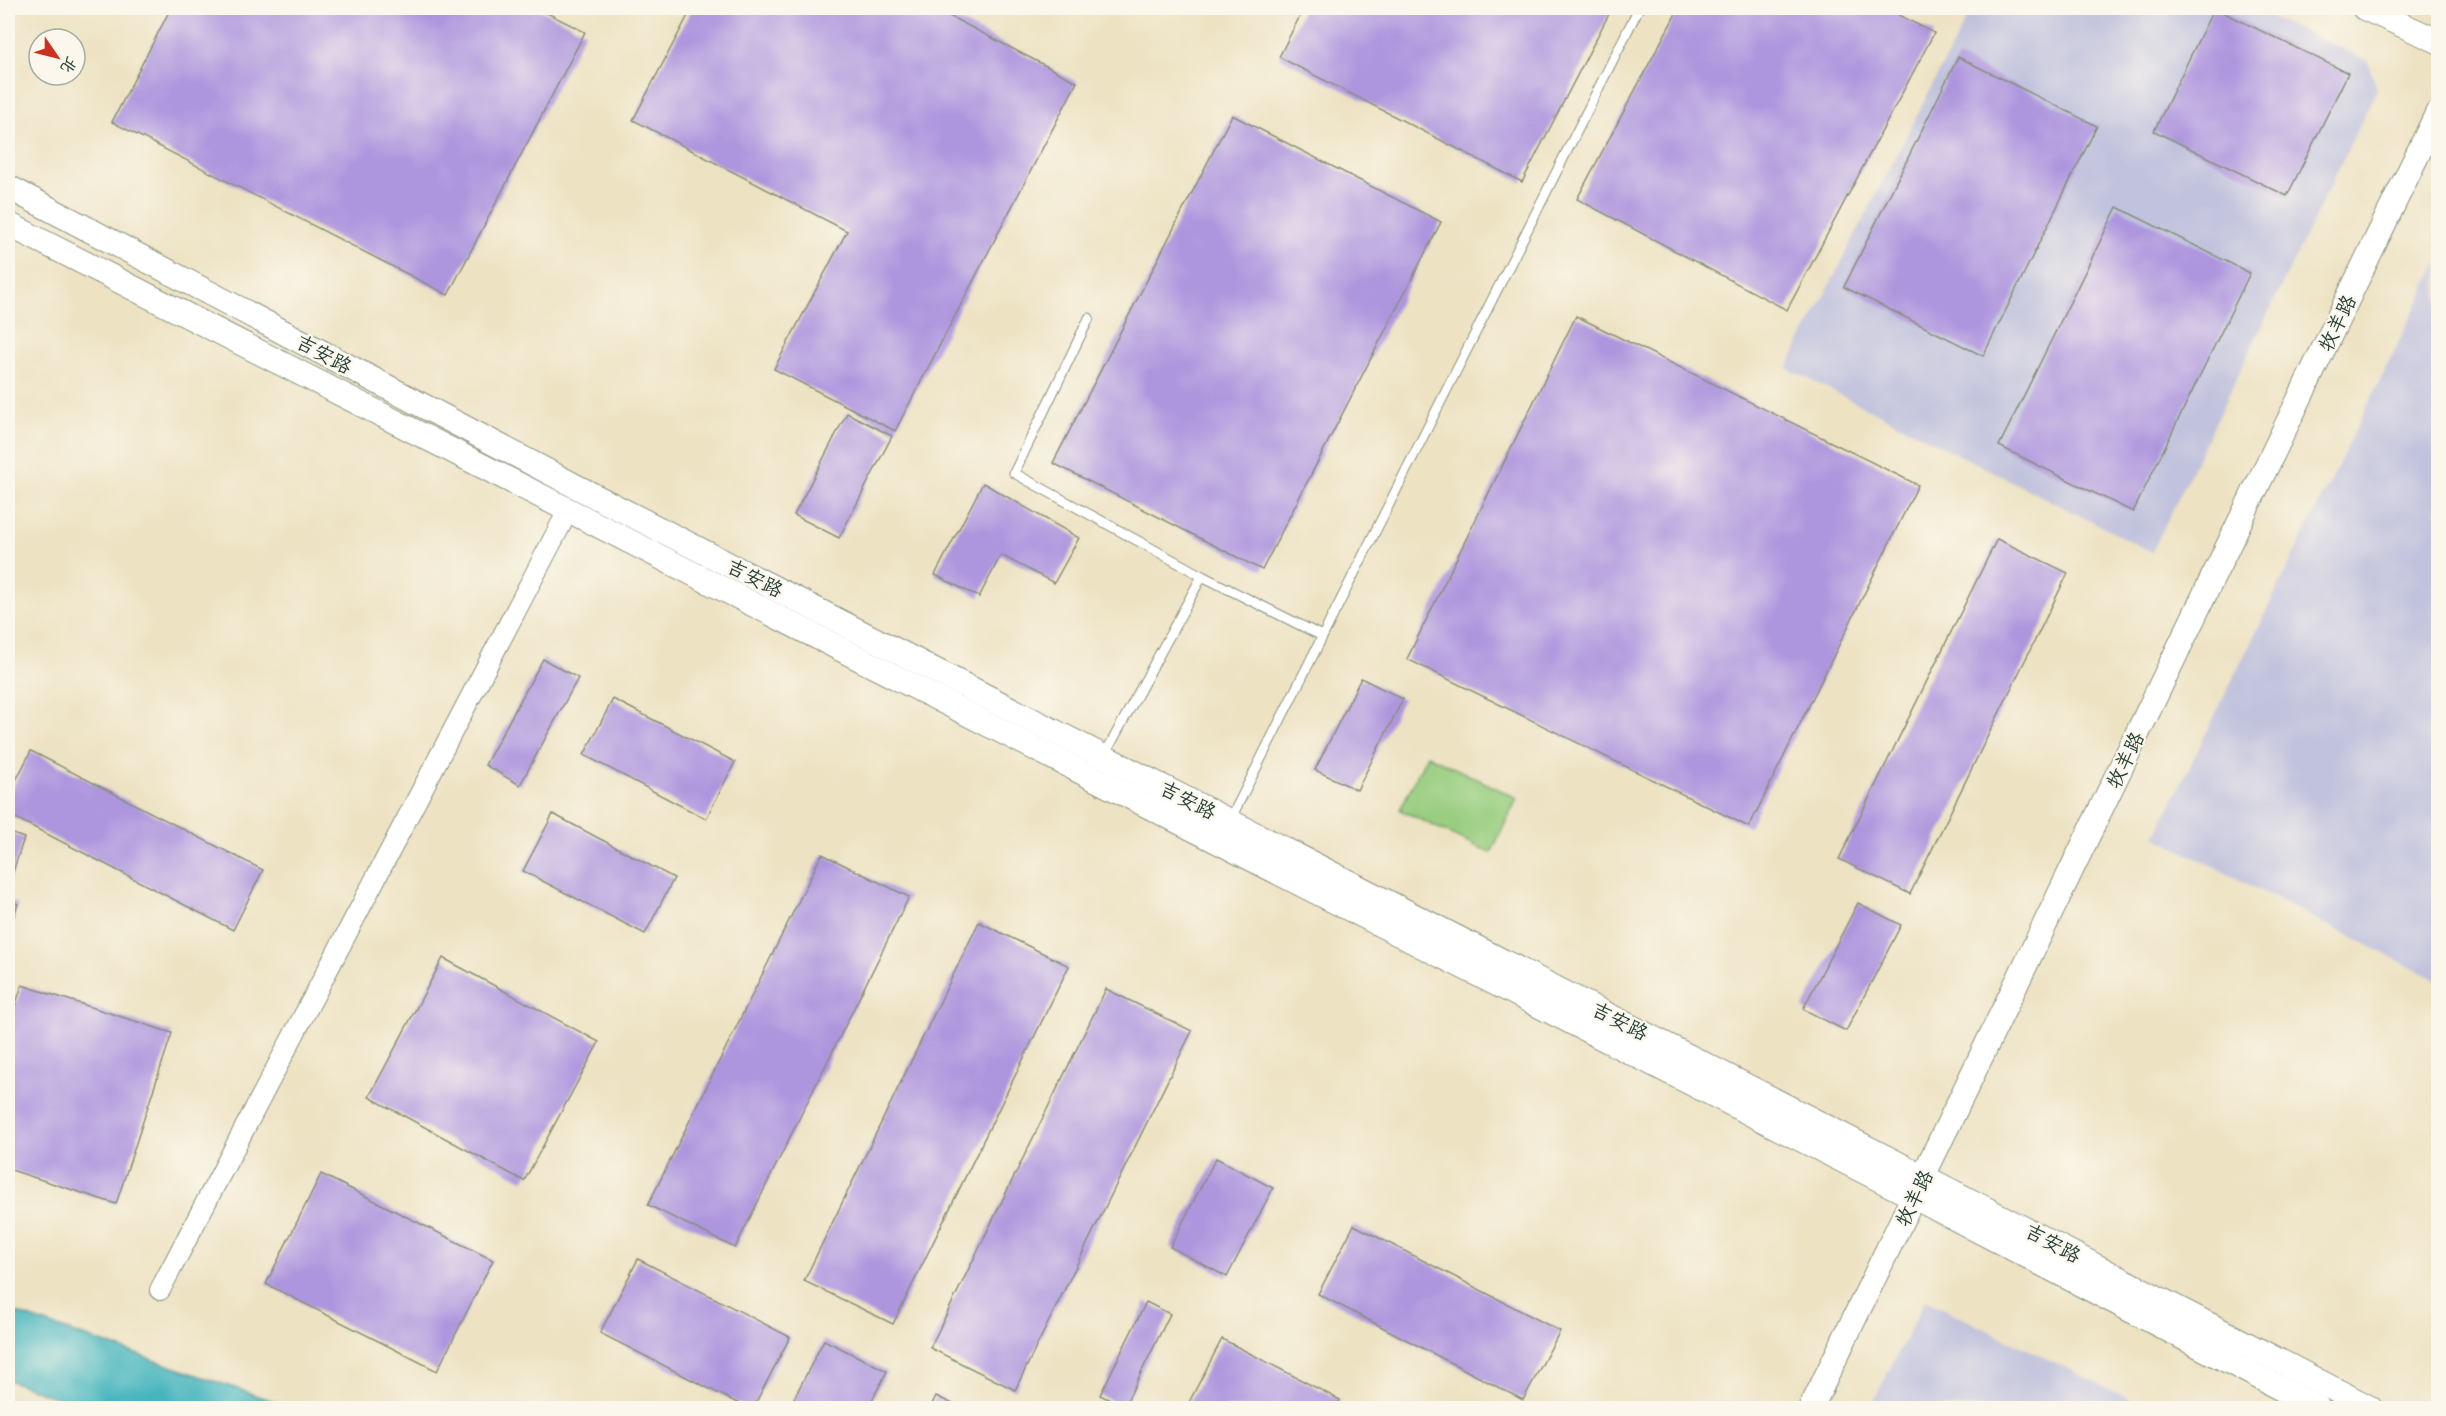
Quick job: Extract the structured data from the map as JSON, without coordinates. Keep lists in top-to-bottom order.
{
  "streets": {
    "street": ["牧羊路", "吉安路"]
  },
  "crossings": [
    ["牧羊路", "吉安路"]
  ],
  "north": "bottom right"
}
